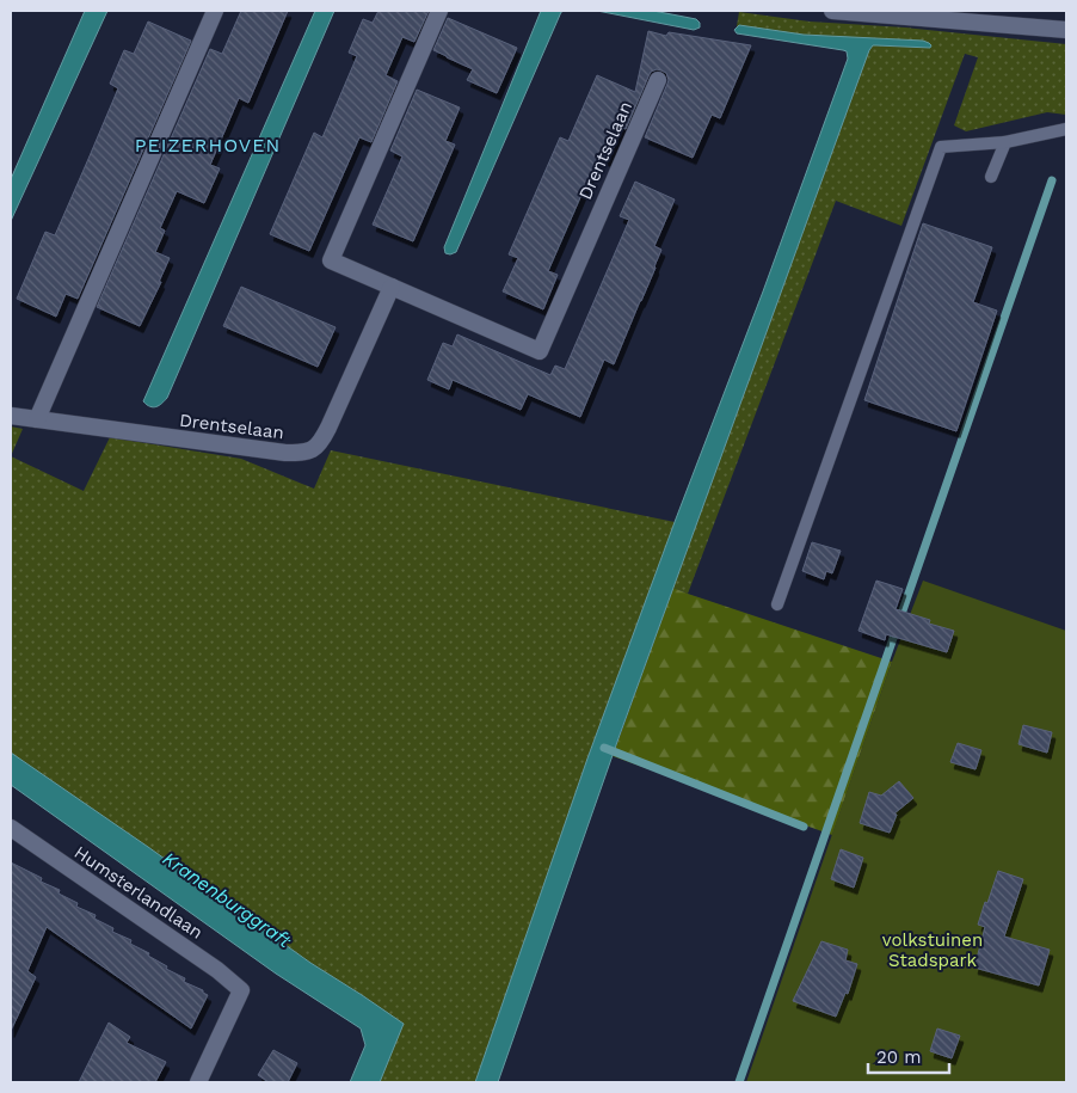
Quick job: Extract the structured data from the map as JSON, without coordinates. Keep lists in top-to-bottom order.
{
  "streets": {
    "street": ["Drentselaan", "Humsterlandlaan"]
  },
  "districts": ["PEIZERHOVEN"],
  "water": ["Kranenburggraft"],
  "parks": ["volkstuinen Stadspark"],
  "scale_bar": "20 m"
}
